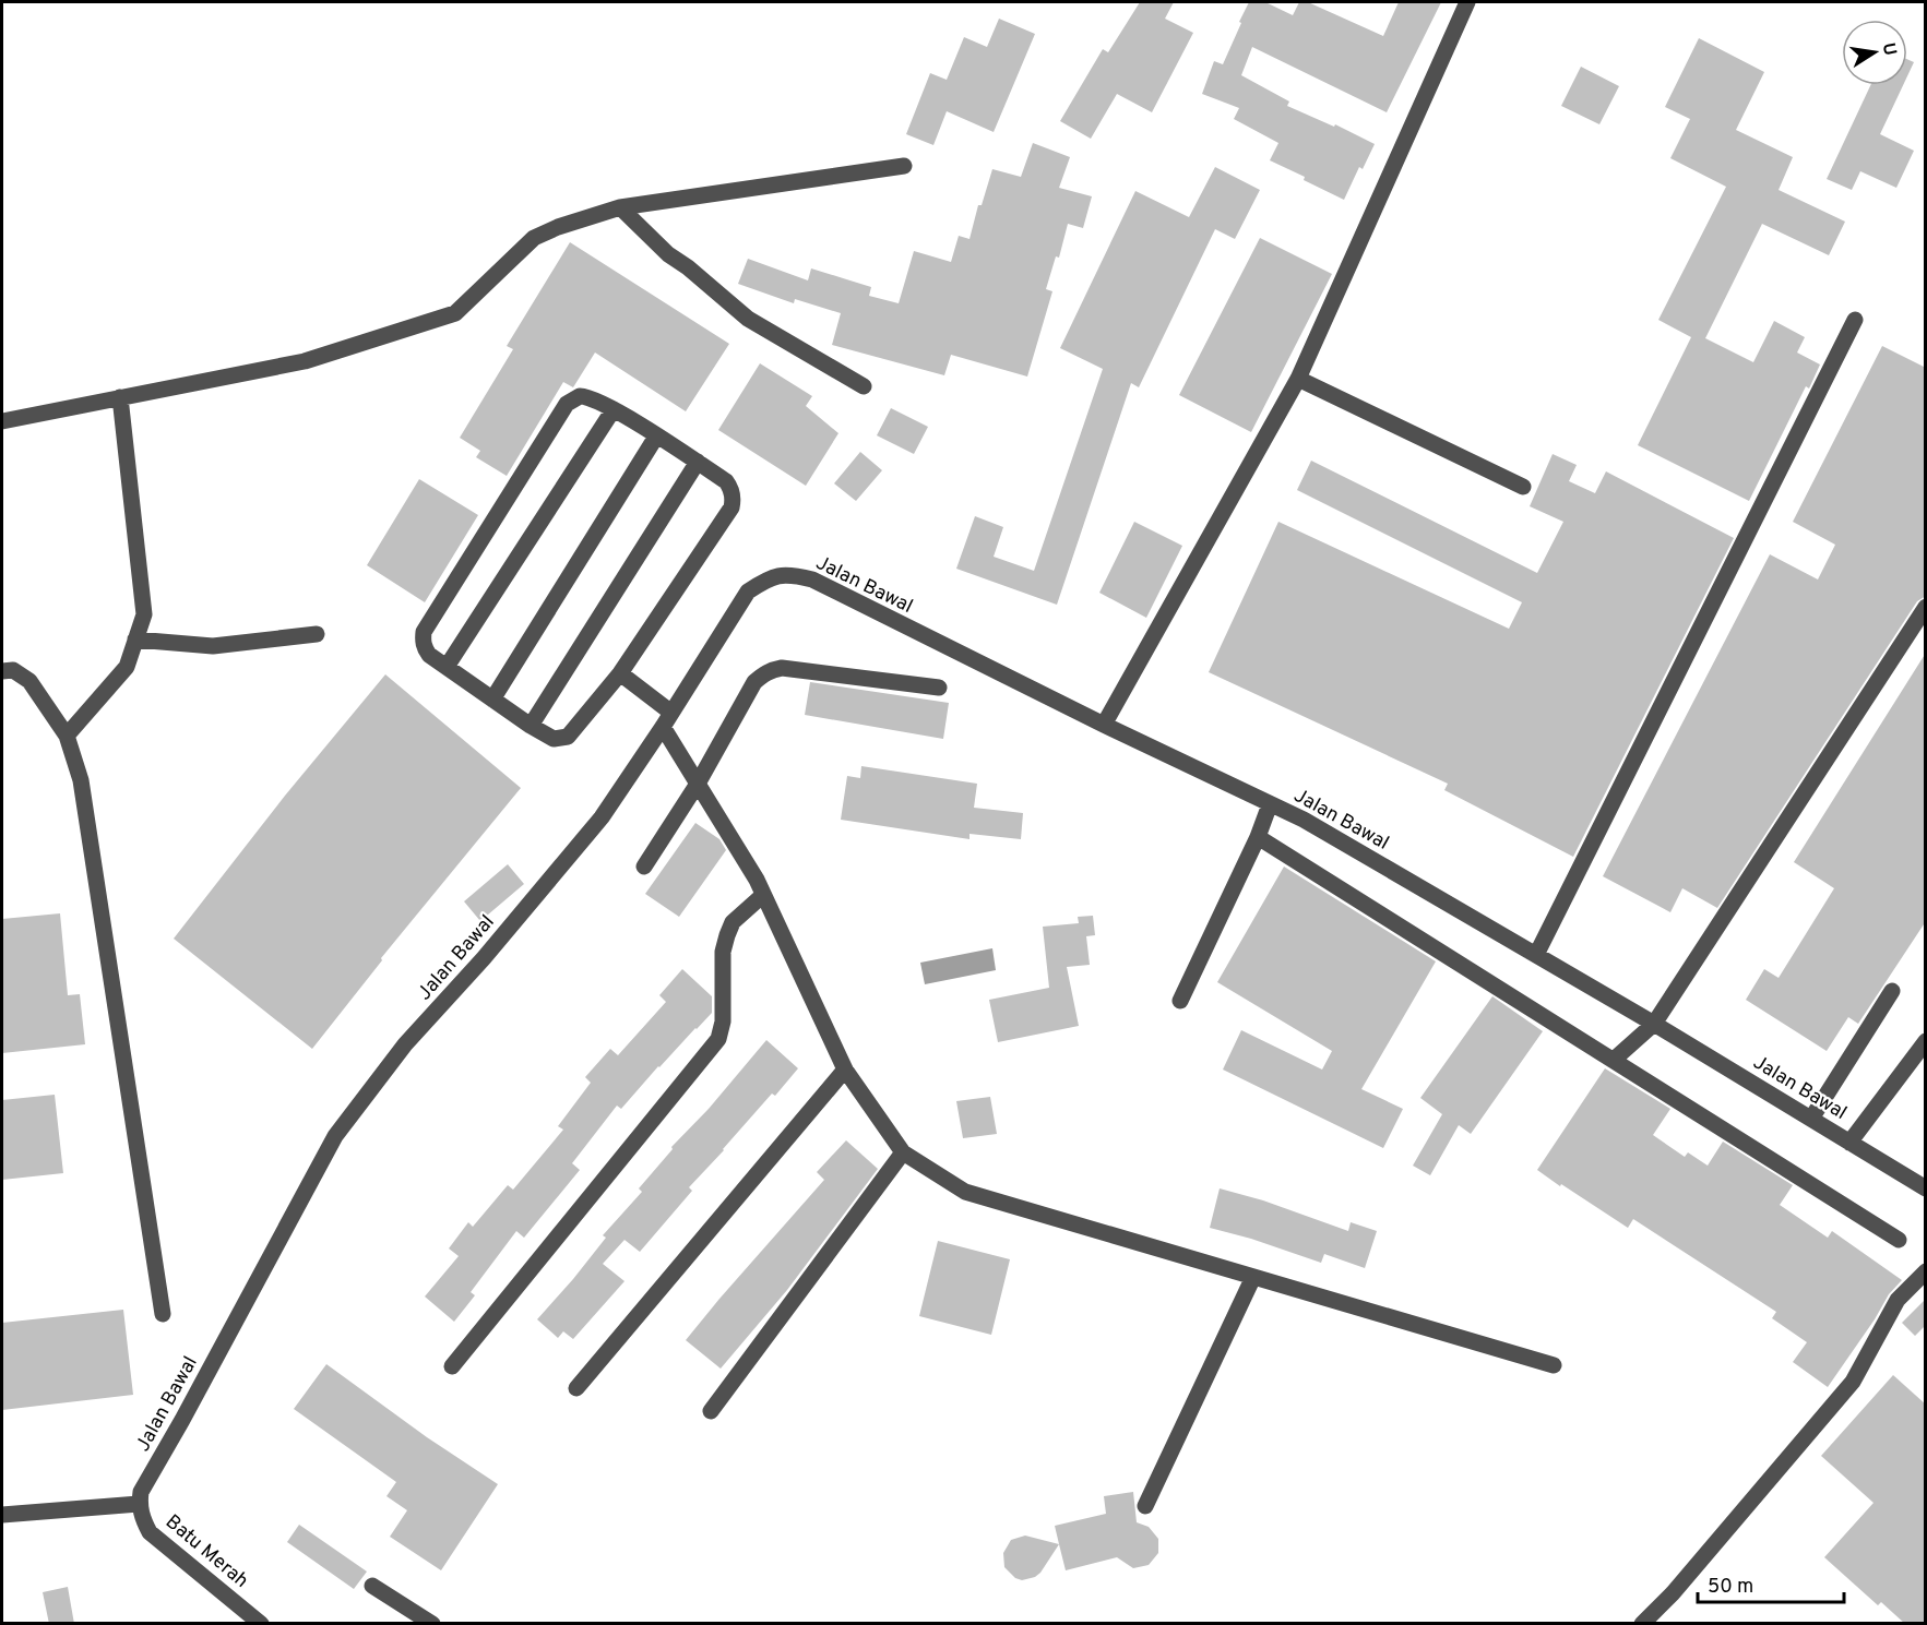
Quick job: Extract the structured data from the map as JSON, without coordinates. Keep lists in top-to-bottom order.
{
  "streets": {
    "street": ["Jalan Bawal", "Batu Merah"]
  },
  "crossings": [
    ["Jalan Bawal", "Batu Merah"]
  ],
  "scale_bar": "50 m",
  "north": "right"
}
